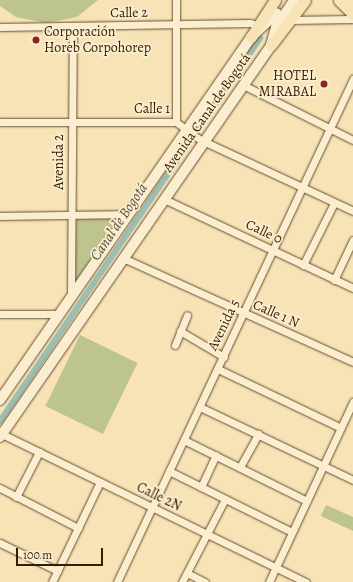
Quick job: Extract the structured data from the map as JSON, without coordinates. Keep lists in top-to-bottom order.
{
  "streets": {
    "main road": ["Avenida Canal de Bogotá"],
    "street": [
      "Calle 2",
      "Calle 1",
      "Avenida 2",
      "Calle 0",
      "Calle 1 N",
      "Avenida 5",
      "Calle 2N"
    ]
  },
  "crossings": [
    ["Calle 2", "Avenida Canal de Bogotá"],
    ["Calle 2", "Avenida 2"],
    ["Calle 1", "Avenida Canal de Bogotá"],
    ["Calle 1", "Avenida 2"],
    ["Calle 1", "Avenida 5"],
    ["Avenida Canal de Bogotá", "Avenida 2"],
    ["Avenida Canal de Bogotá", "Calle 0"],
    ["Avenida Canal de Bogotá", "Calle 1 N"],
    ["Avenida Canal de Bogotá", "Calle 2N"],
    ["Calle 0", "Avenida 5"],
    ["Calle 1 N", "Avenida 5"],
    ["Avenida 5", "Calle 2N"]
  ],
  "water": ["Canal de Bogotá"],
  "places": ["Corporación Horeb Corpohorep", "HOTEL MIRABAL"],
  "scale_bar": "100 m"
}
